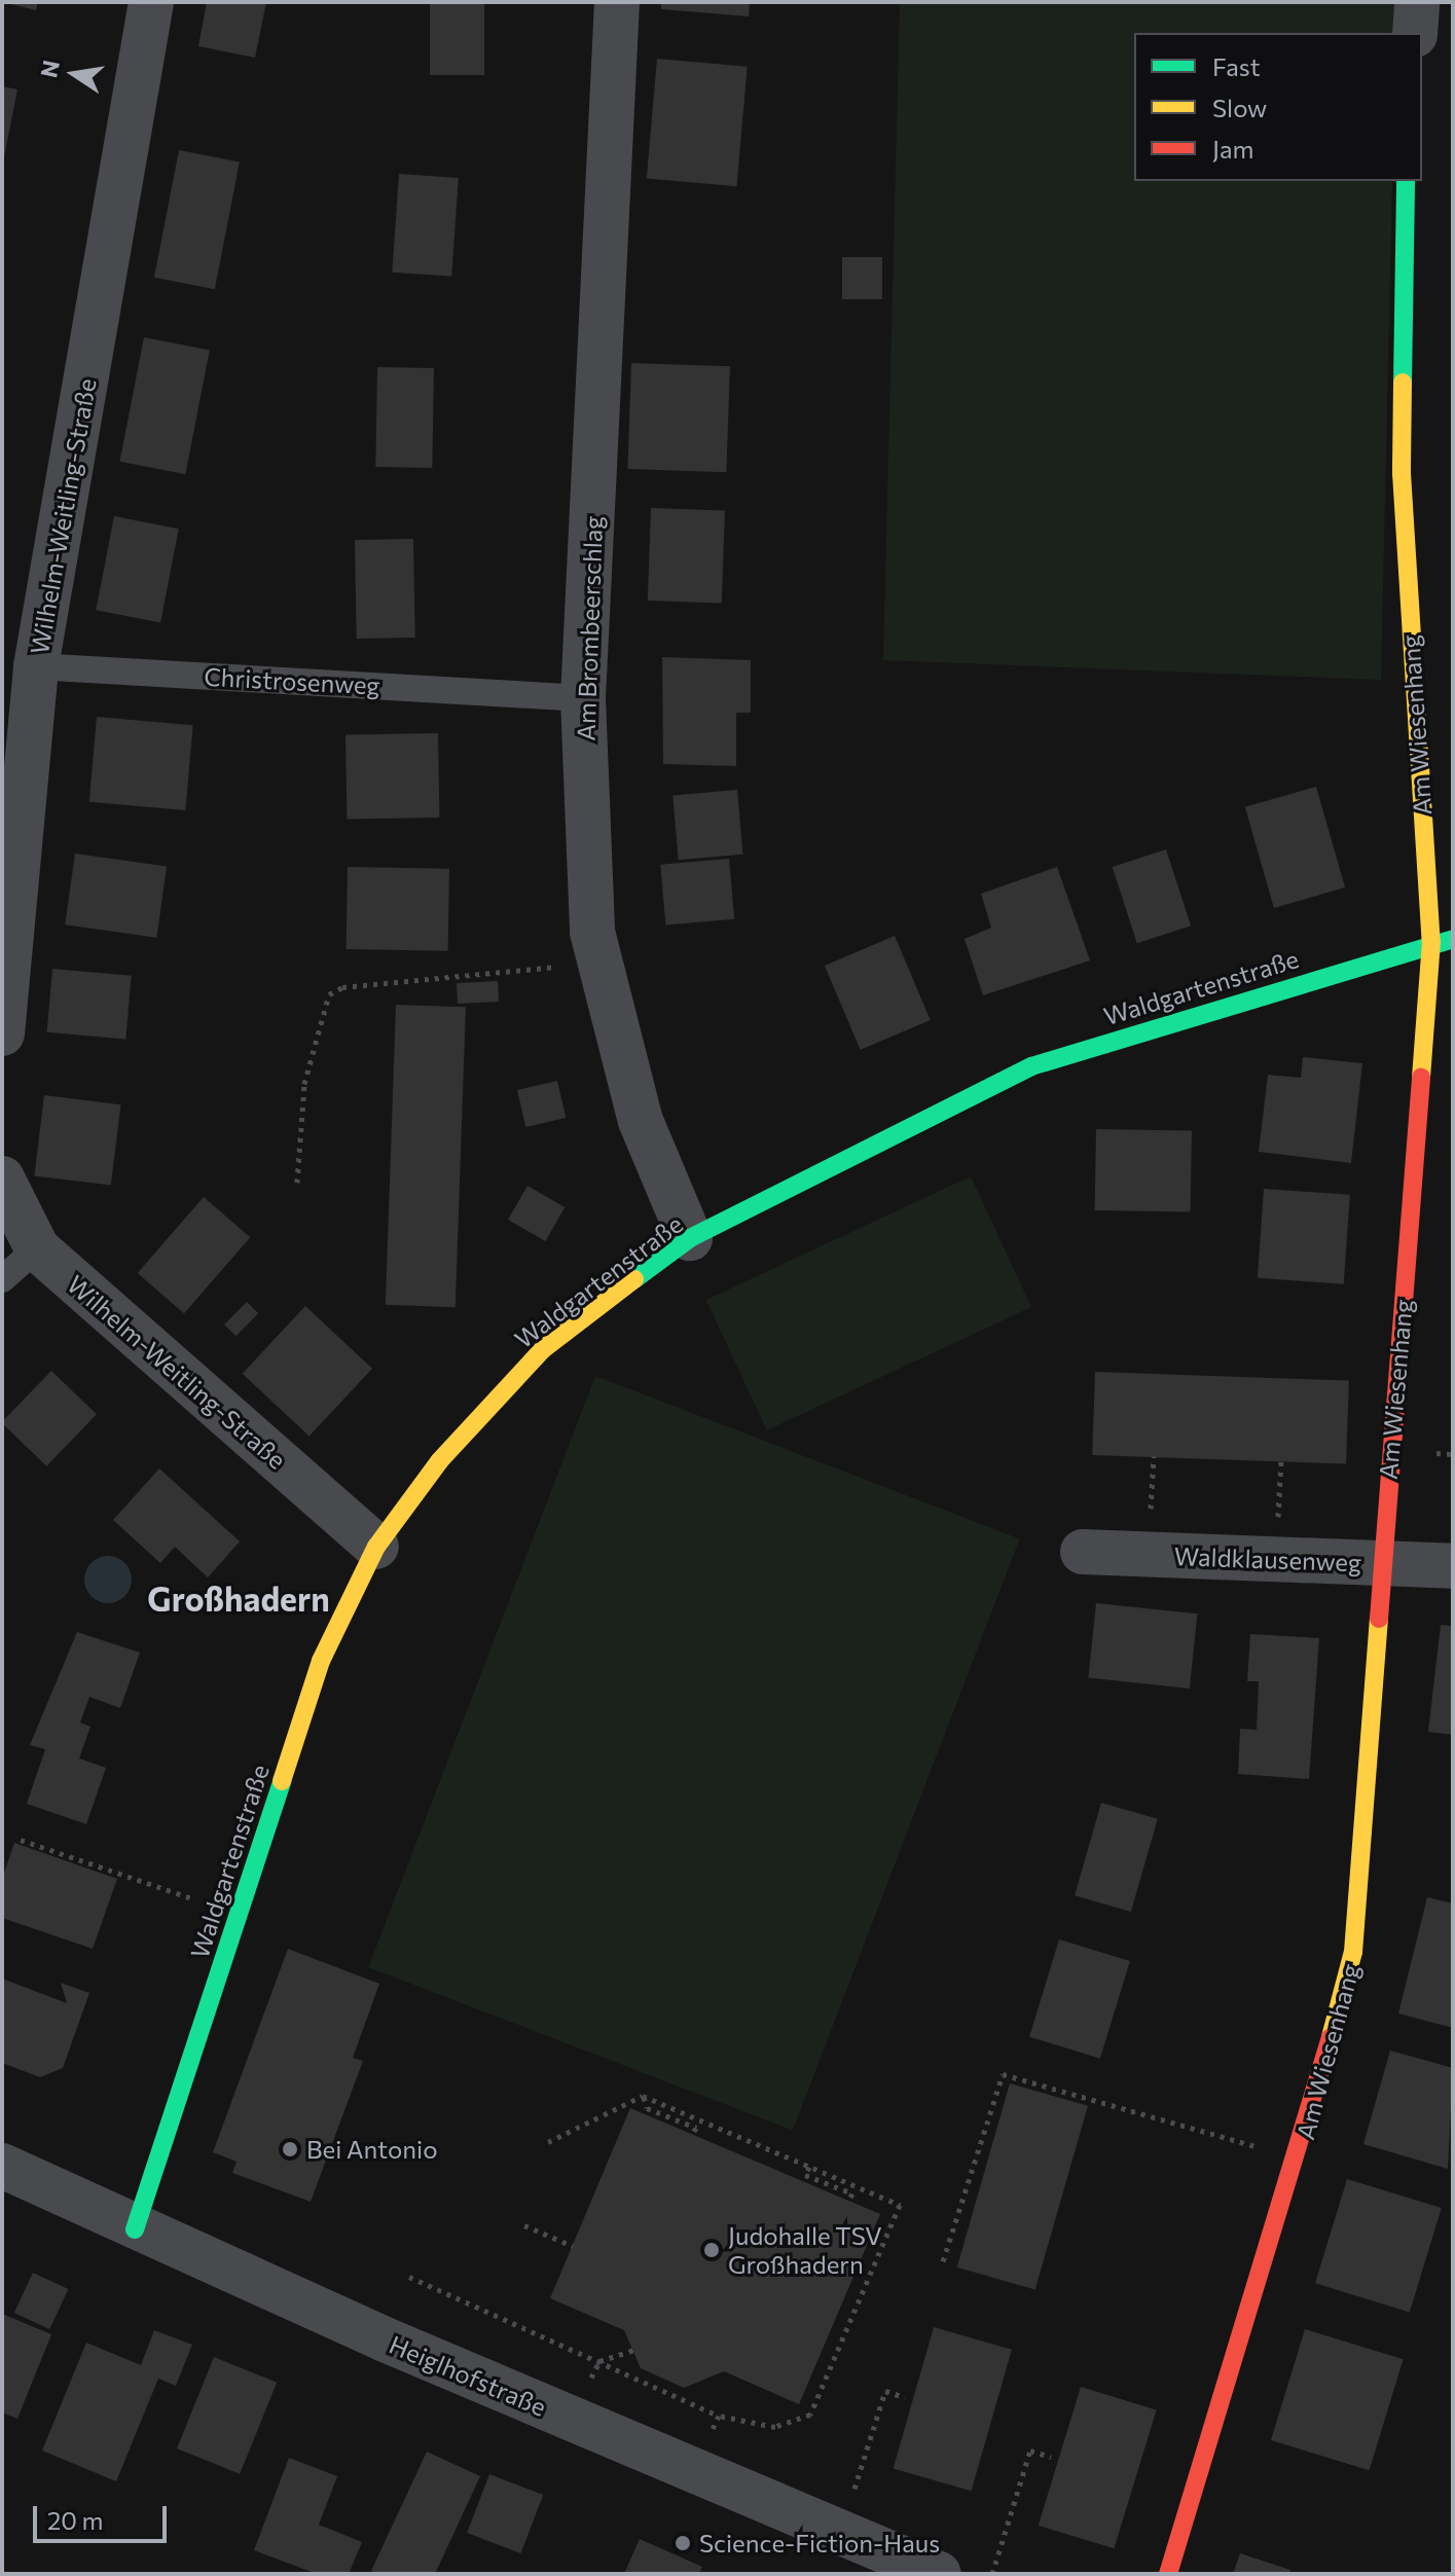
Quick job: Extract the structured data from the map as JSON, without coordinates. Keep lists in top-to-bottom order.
{
  "streets": {
    "street": [
      "Wilhelm-Weitling-Straße",
      "Am Brombeerschlag",
      "Am Wiesenhang",
      "Waldgartenstraße",
      "Waldklausenweg",
      "Heiglhofstraße"
    ],
    "lane": ["Christrosenweg"]
  },
  "crossings": [
    ["Wilhelm-Weitling-Straße", "Christrosenweg"],
    ["Wilhelm-Weitling-Straße", "Waldgartenstraße"],
    ["Am Brombeerschlag", "Christrosenweg"],
    ["Am Brombeerschlag", "Waldgartenstraße"],
    ["Am Wiesenhang", "Waldgartenstraße"],
    ["Am Wiesenhang", "Waldklausenweg"],
    ["Waldgartenstraße", "Heiglhofstraße"]
  ],
  "districts": ["Großhadern"],
  "places": ["Bei Antonio", "Judohalle TSV Großhadern", "Science-Fiction-Haus"],
  "legend": ["Fast", "Slow", "Jam"],
  "scale_bar": "20 m",
  "north": "left"
}
